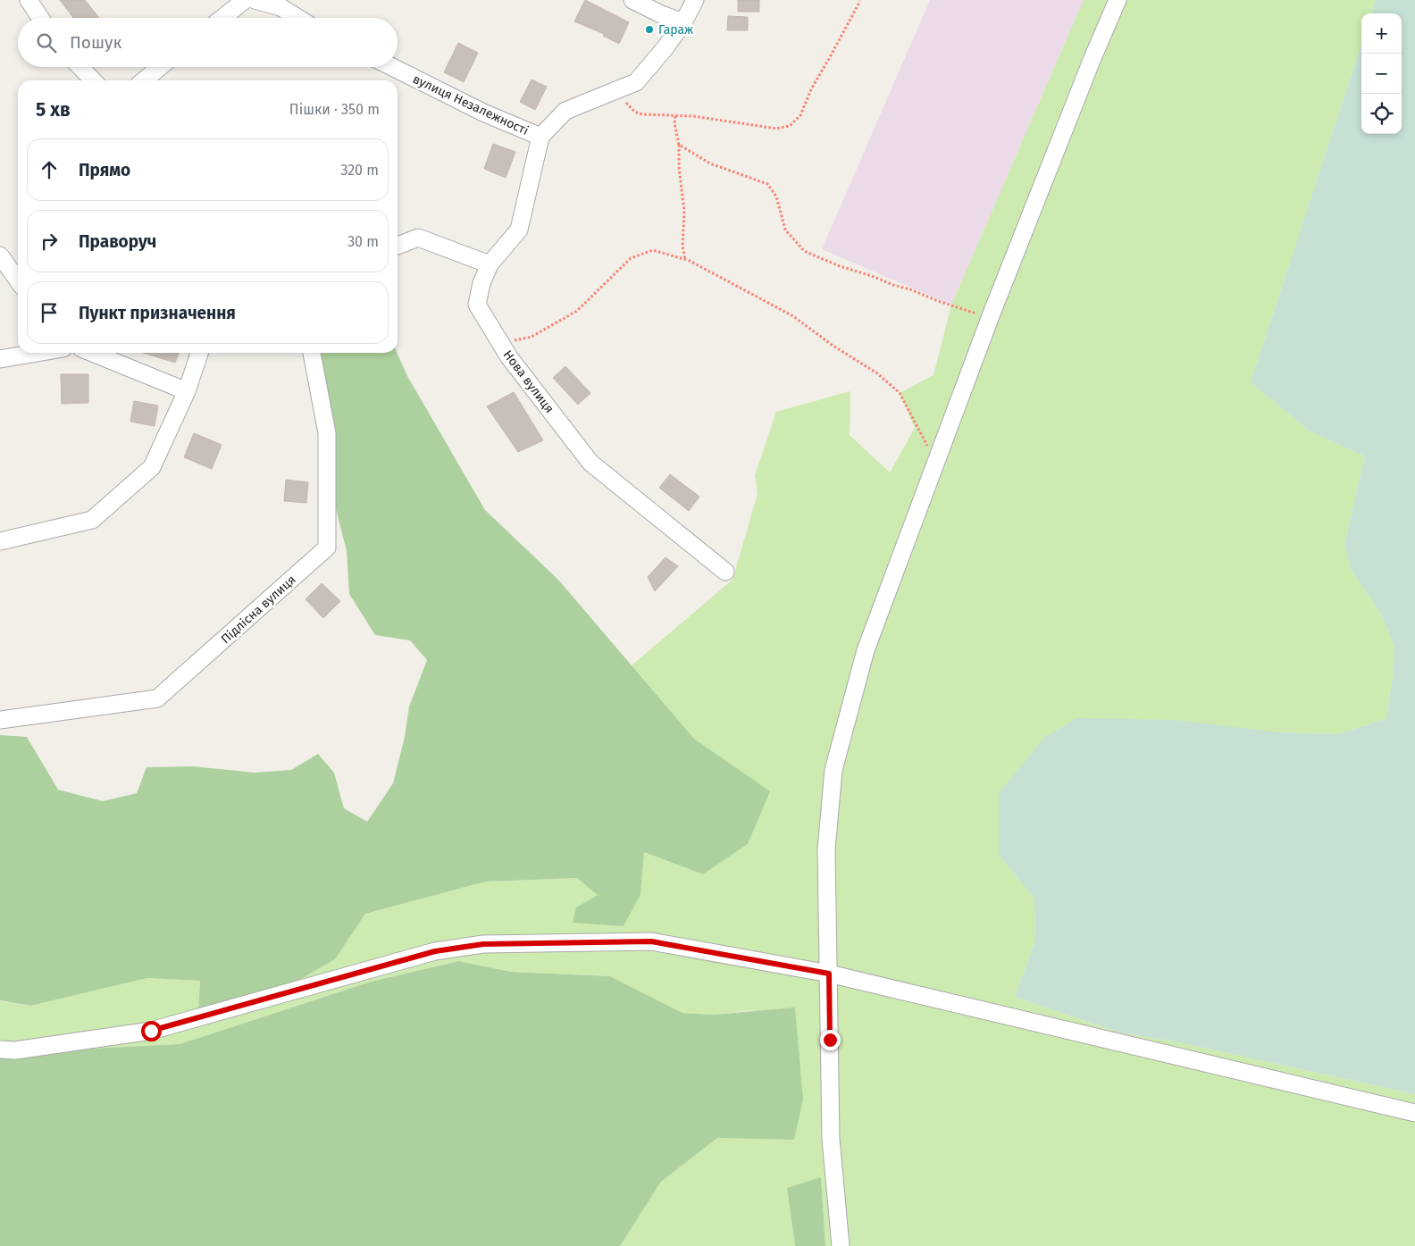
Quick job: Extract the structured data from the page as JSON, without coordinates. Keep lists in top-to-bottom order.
{
  "streets": {
    "street": ["вулиця Незалежності", "Нова вулиця", "Підлісна вулиця"]
  },
  "crossings": [
    ["вулиця Незалежності", "Нова вулиця"]
  ],
  "places": ["Гараж"],
  "page": {
    "map_buttons": ["+", "−"],
    "search": "Пошук",
    "heading": ["5 хв", "Пішки · 350 m"],
    "list": [
      ["Прямо", "320 m"],
      ["Праворуч", "30 m"],
      "Пункт призначення"
    ]
  }
}
